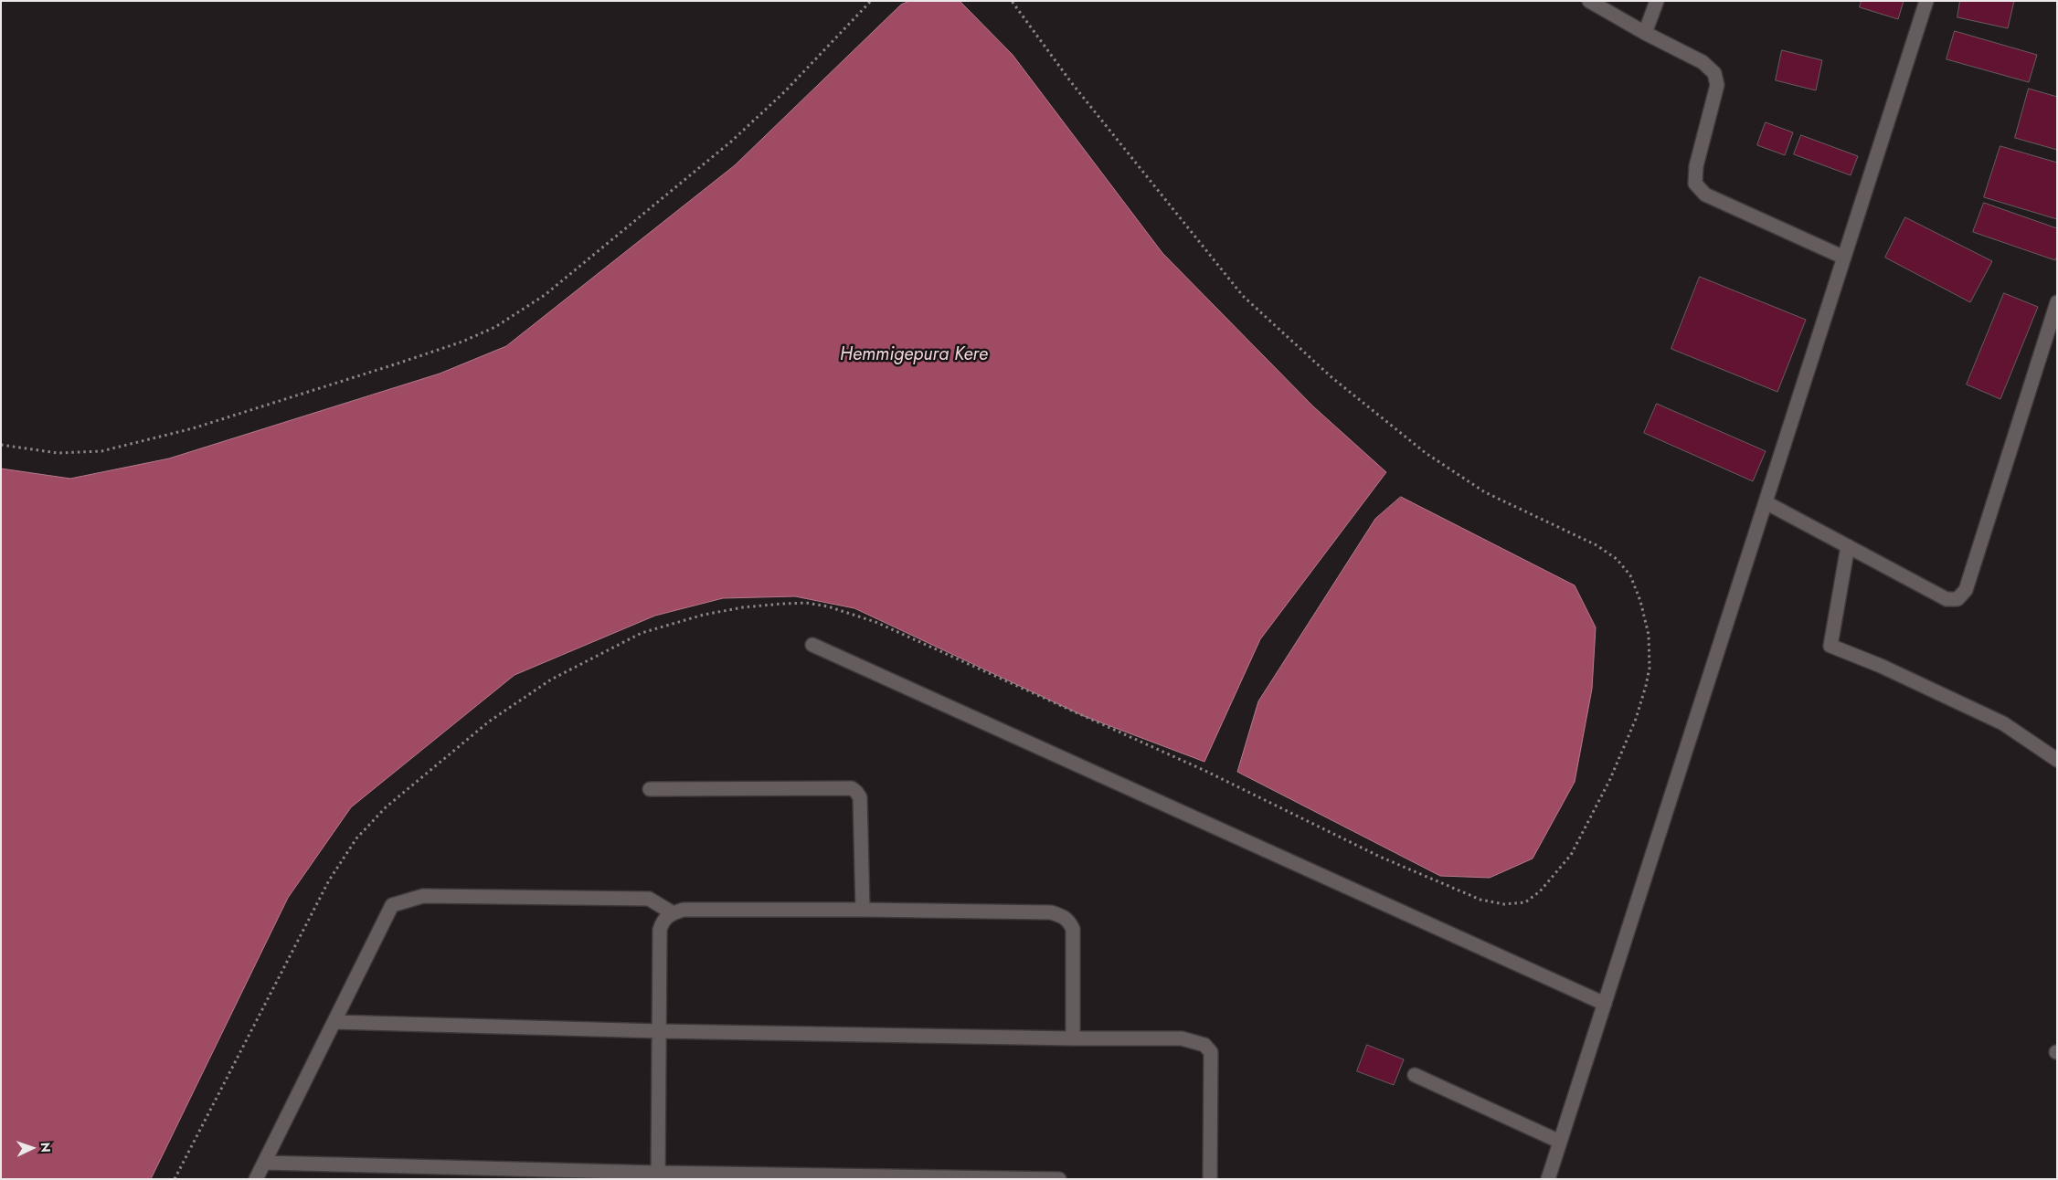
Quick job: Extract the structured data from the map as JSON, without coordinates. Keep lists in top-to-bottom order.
{
  "water": ["Hemmigepura Kere"],
  "north": "right"
}
